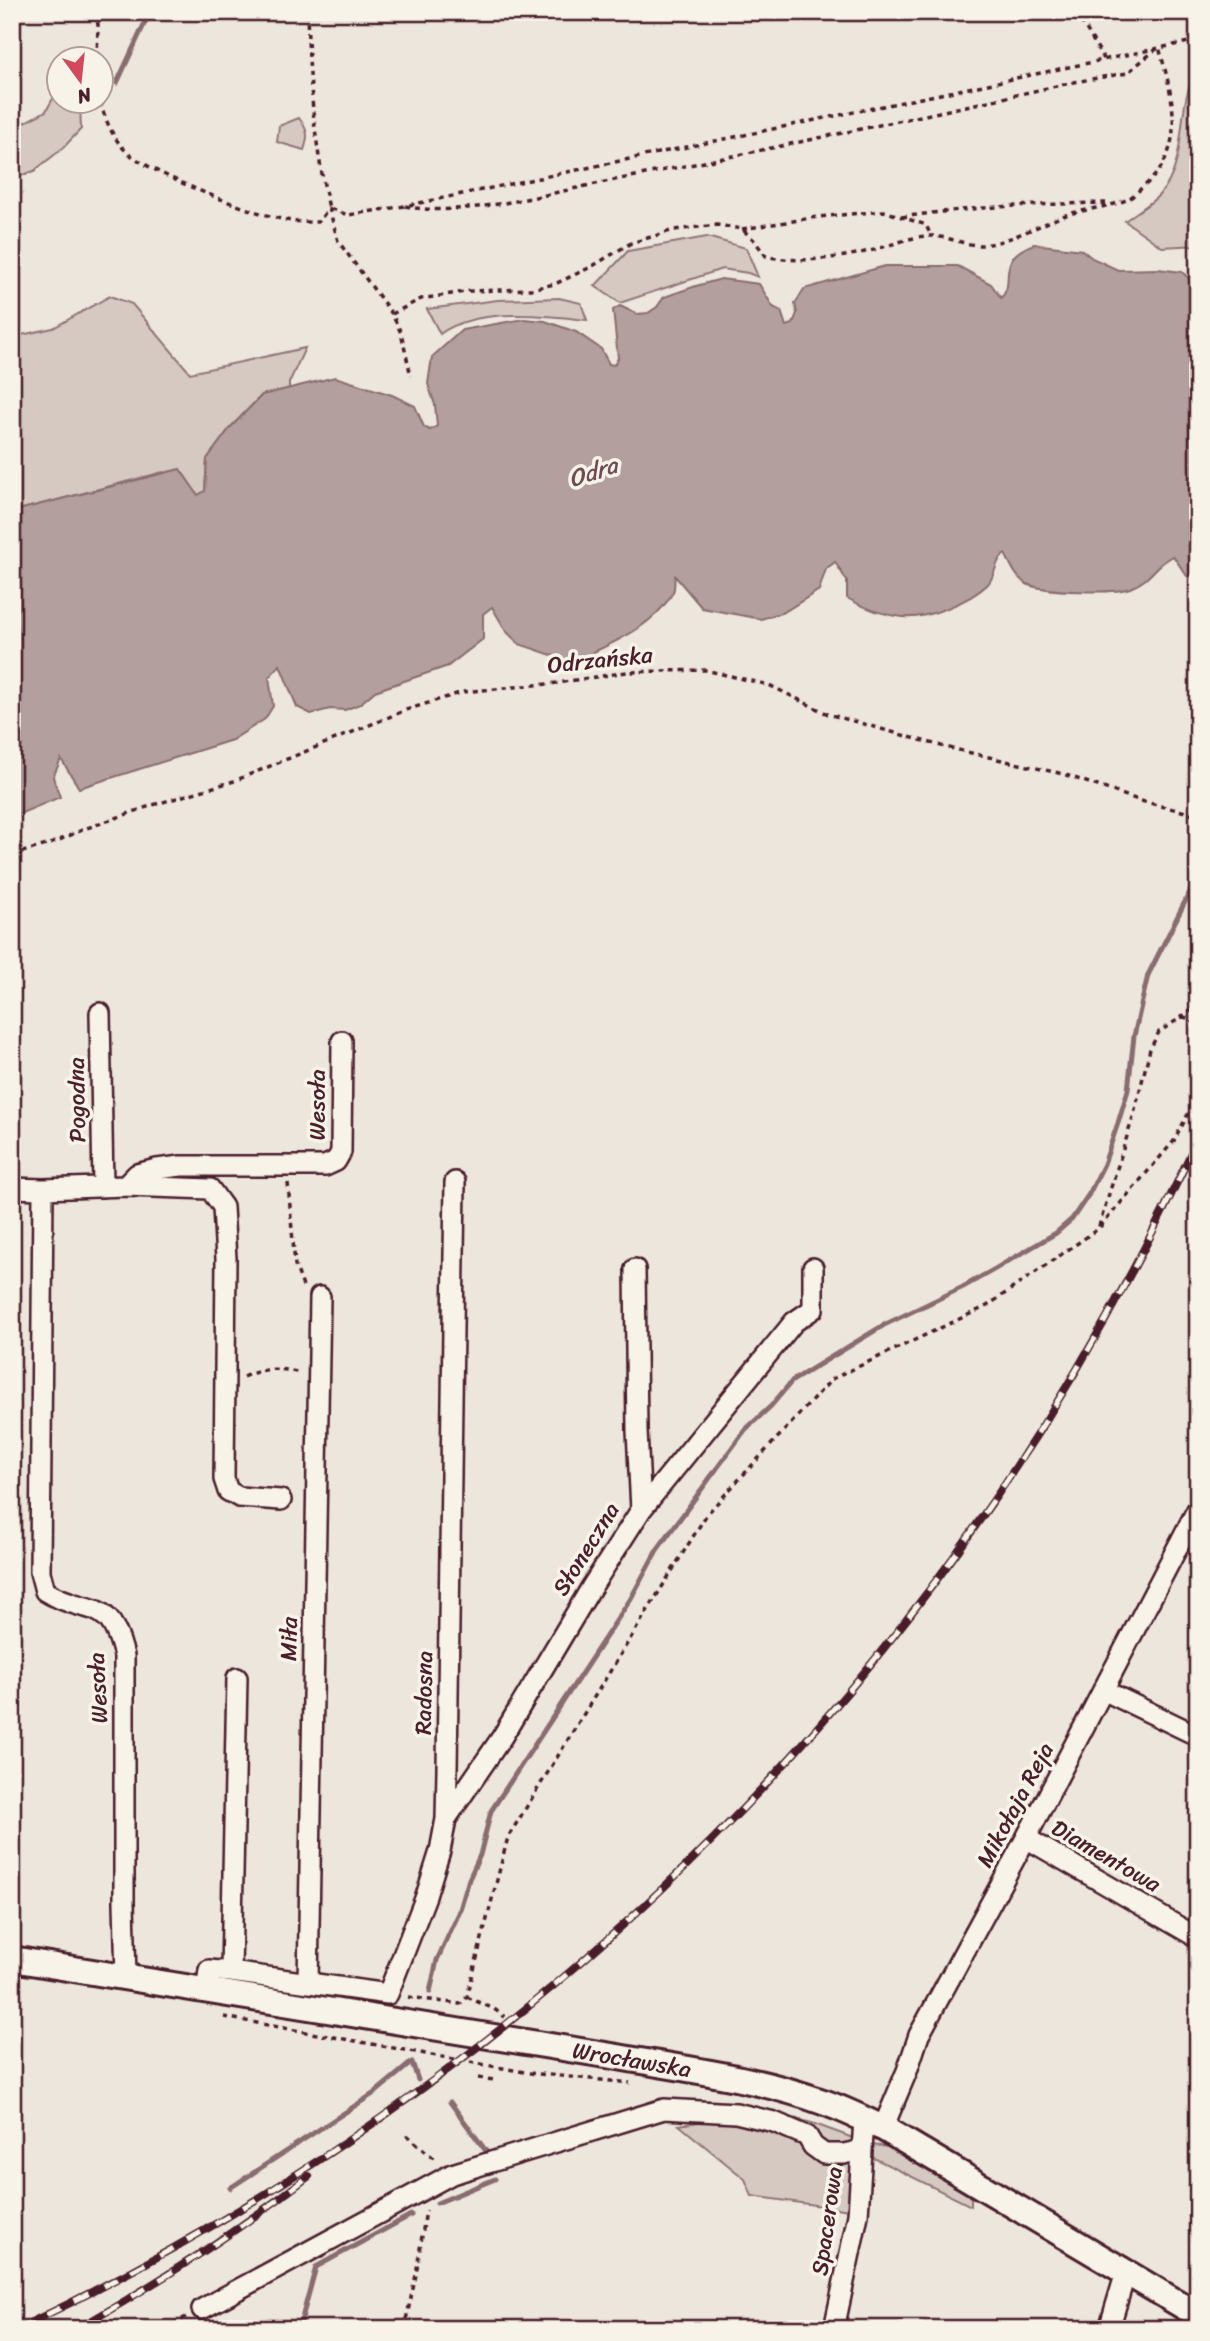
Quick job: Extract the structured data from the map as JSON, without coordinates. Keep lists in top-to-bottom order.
{
  "streets": {
    "main road": ["Wrocławska"],
    "street": [
      "Pogodna",
      "Wesoła",
      "Słoneczna",
      "Miła",
      "Radosna",
      "Mikołaja Reja",
      "Diamentowa",
      "Spacerowa"
    ],
    "path": ["Odrzańska"]
  },
  "crossings": [
    ["Pogodna", "Wesoła"],
    ["Wesoła", "Wrocławska"],
    ["Słoneczna", "Radosna"],
    ["Mikołaja Reja", "Diamentowa"],
    ["Mikołaja Reja", "Wrocławska"],
    ["Mikołaja Reja", "Spacerowa"],
    ["Wrocławska", "Spacerowa"]
  ],
  "water": ["Odra"],
  "north": "bottom"
}
